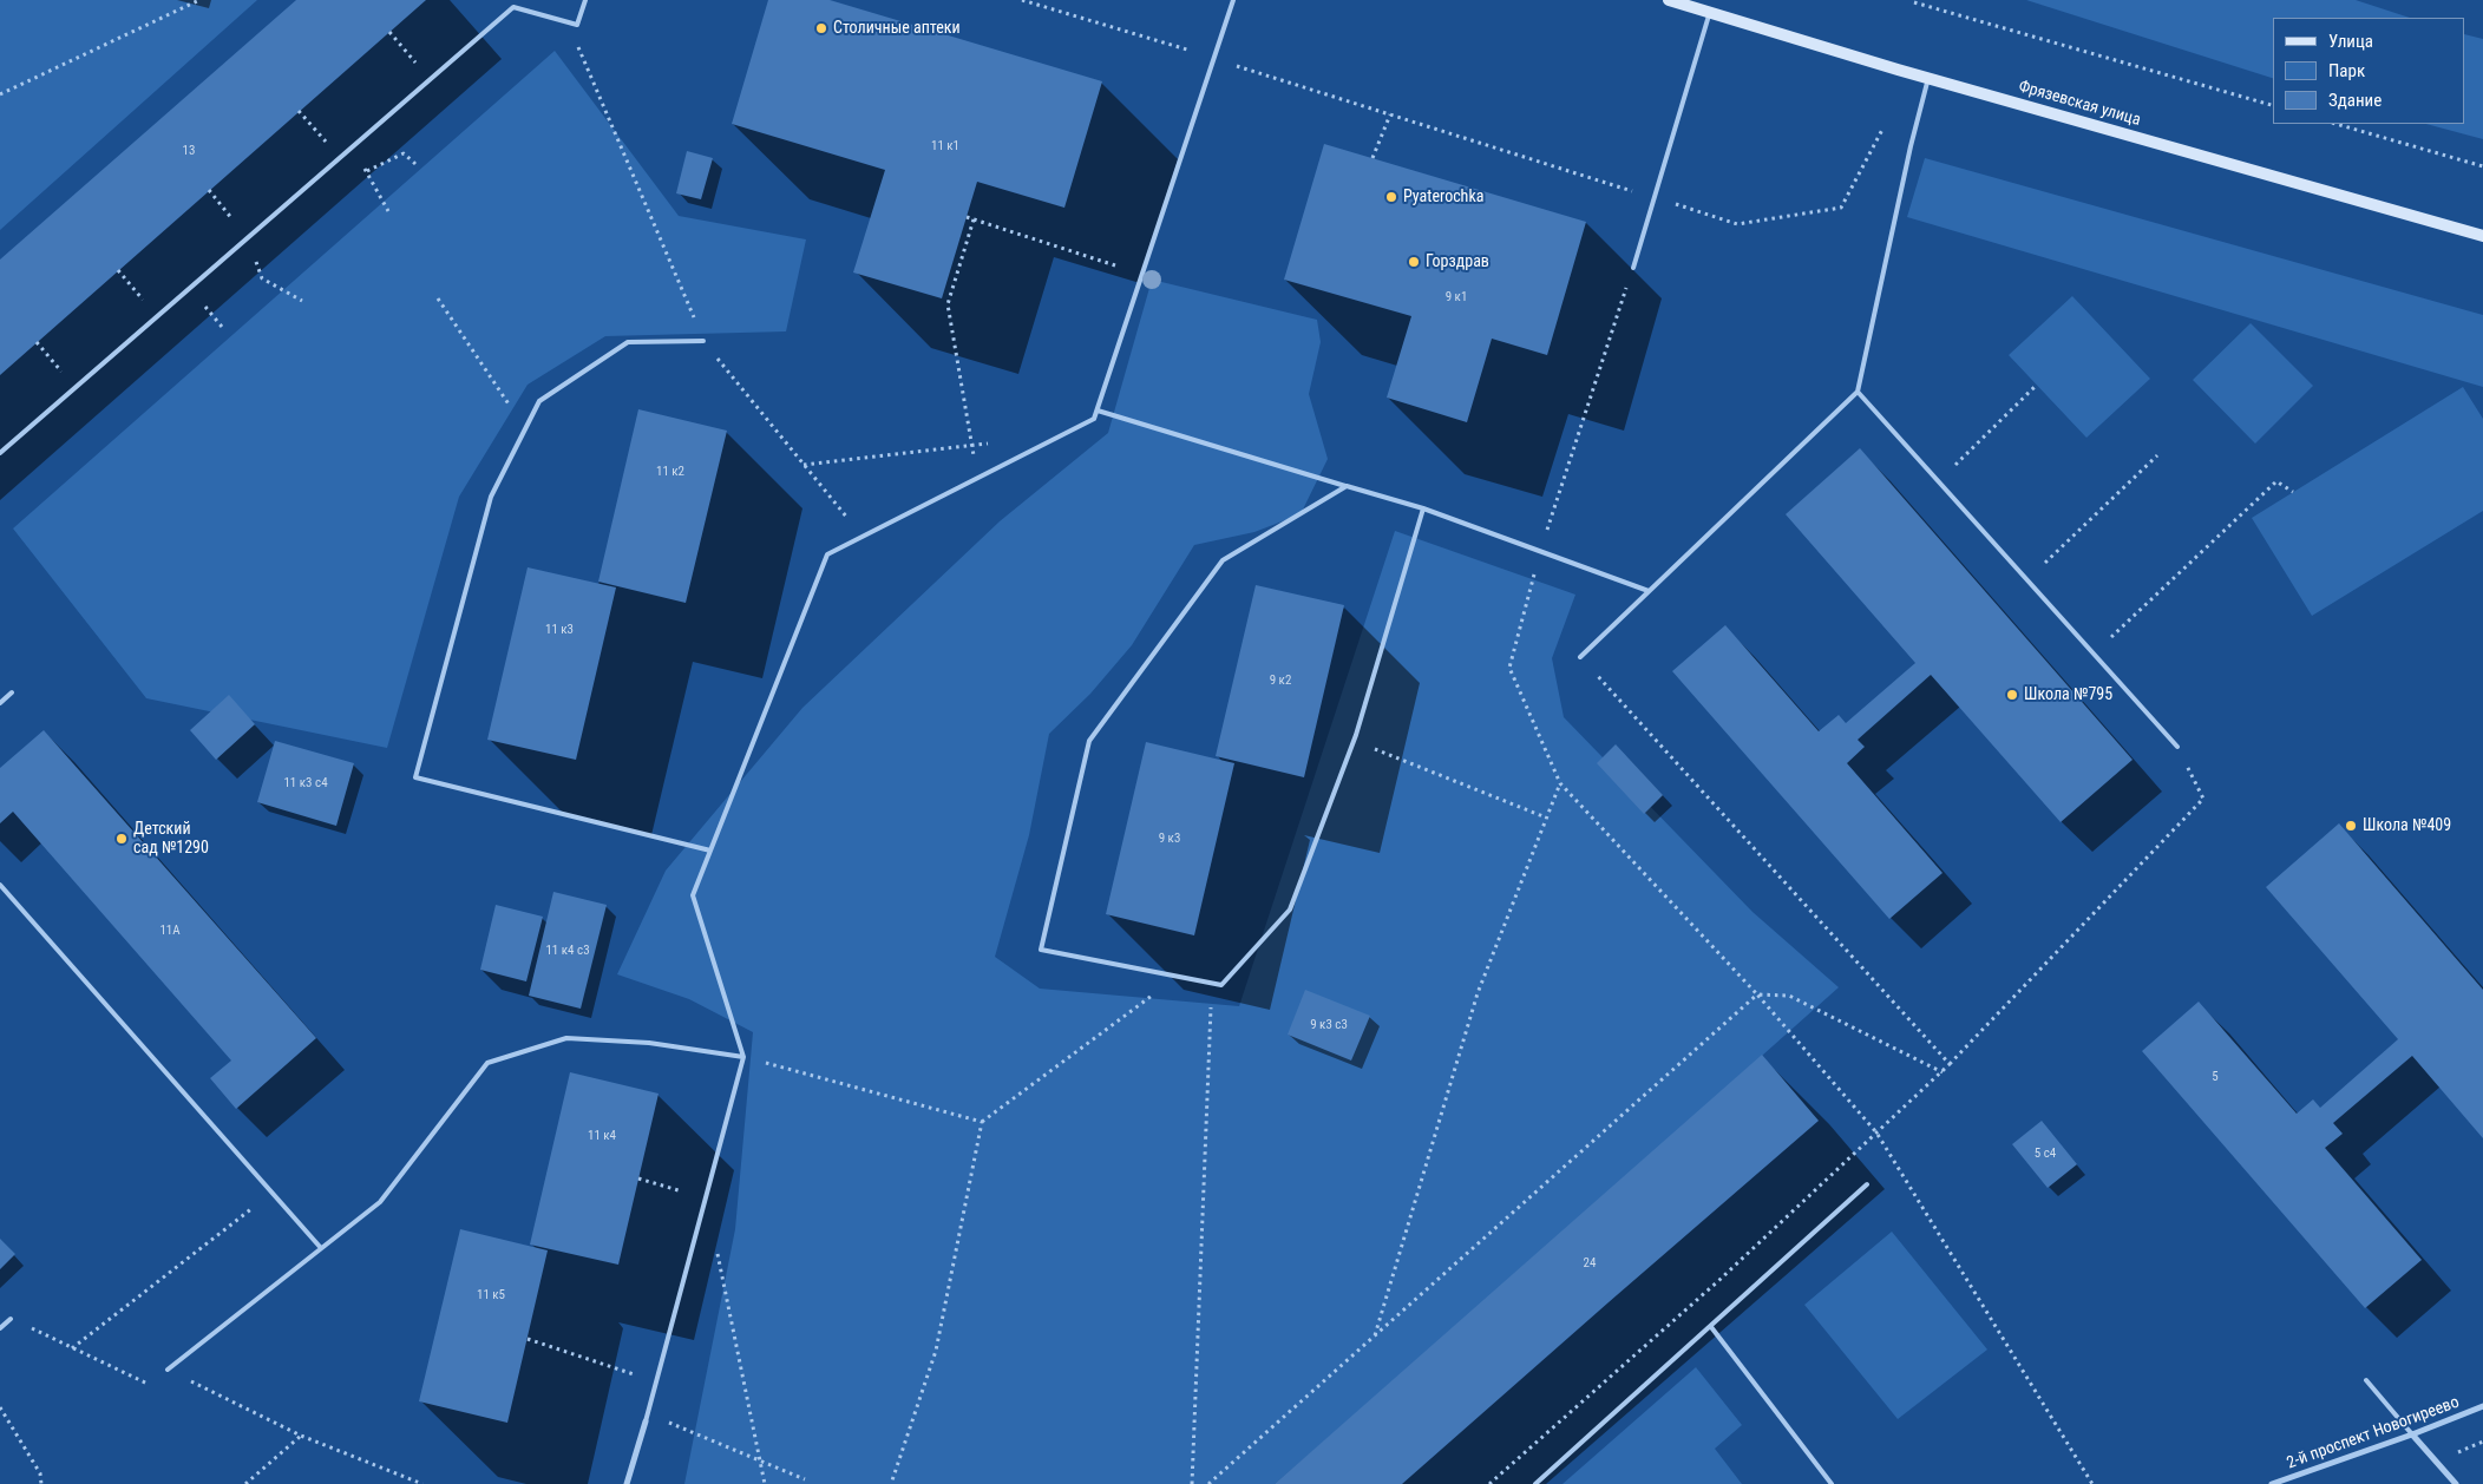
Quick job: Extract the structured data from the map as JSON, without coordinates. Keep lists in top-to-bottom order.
{
  "streets": {
    "main road": ["Фрязевская улица"],
    "street": ["2-й проспект Новогиреево"]
  },
  "places": [
    "Столичные аптеки",
    "Pyaterochka",
    "Горздрав",
    "Школа №795",
    "Школа №409",
    "Детский сад №1290"
  ],
  "house_numbers": [
    "11 к1",
    "13",
    "9 к1",
    "11 к2",
    "11 к3",
    "9 к2",
    "11 к3 с4",
    "9 к3",
    "11А",
    "11 к4 с3",
    "9 к3 с3",
    "5",
    "11 к4",
    "5 c4",
    "24",
    "11 к5"
  ],
  "legend": ["Улица", "Парк", "Здание"]
}
